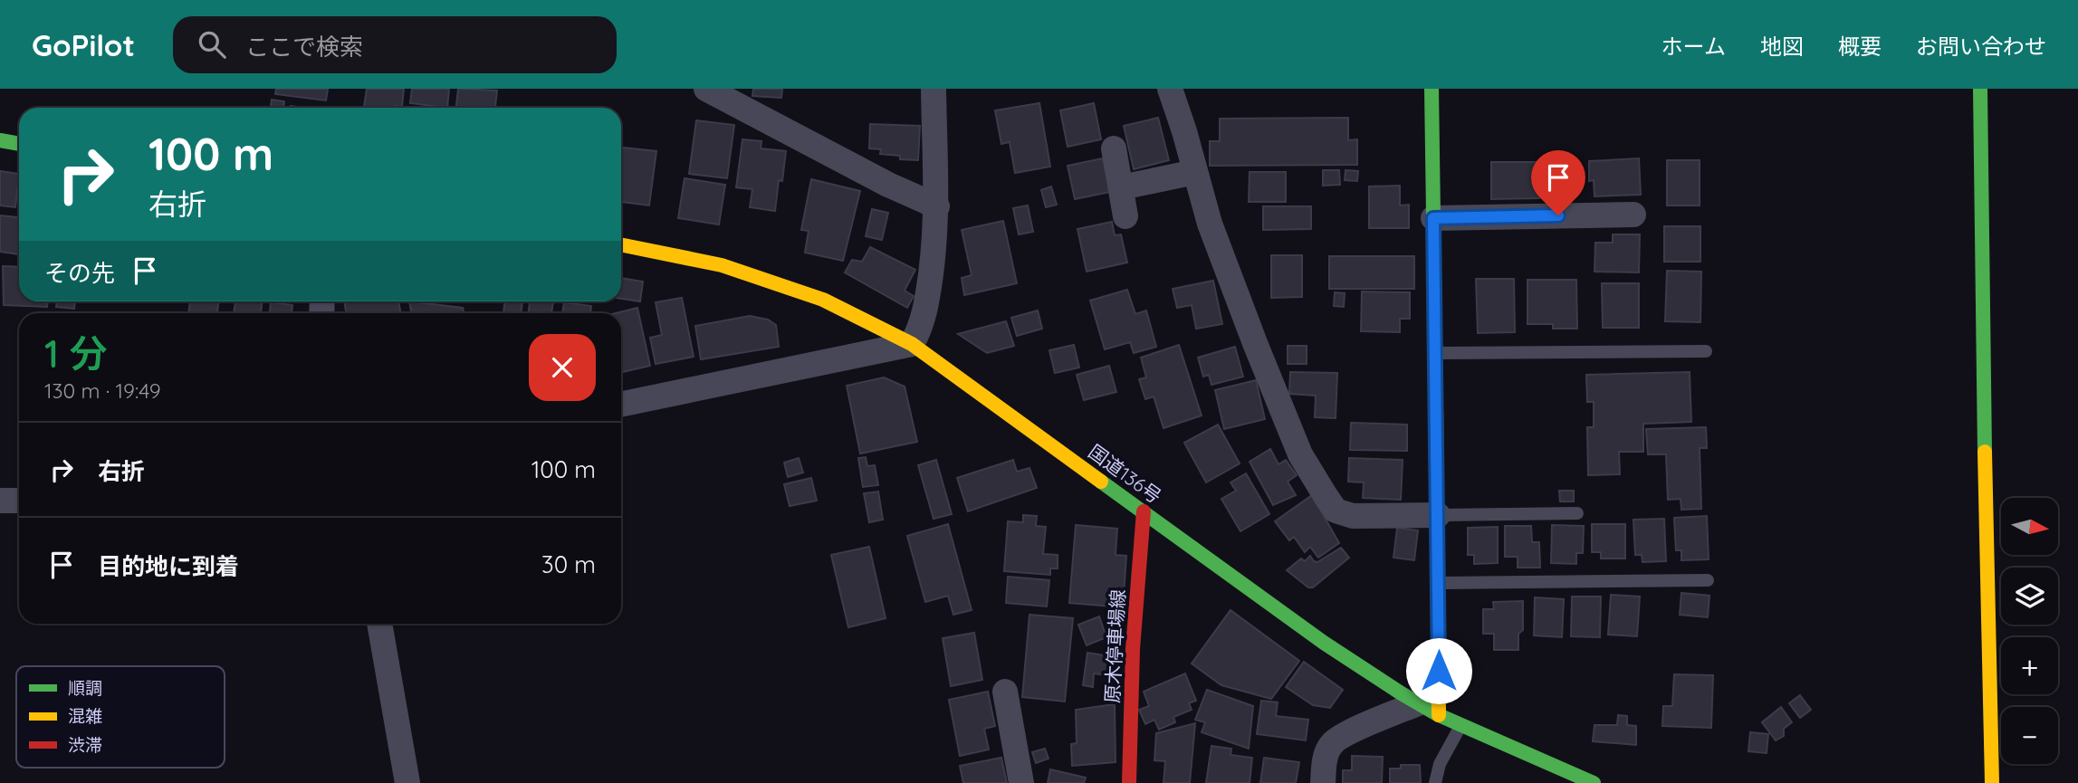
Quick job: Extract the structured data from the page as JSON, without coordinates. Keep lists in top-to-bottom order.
{
  "streets": {
    "main road": ["国道136号", "原木停車場線"]
  },
  "crossings": [
    ["国道136号", "原木停車場線"]
  ],
  "legend": ["順調", "混雑", "渋滞"],
  "north": "right",
  "page": {
    "header": "GoPilot",
    "search": "ここで検索",
    "nav": [
      "ホーム",
      "地図",
      "概要",
      "お問い合わせ"
    ],
    "turn": ["100 m", "右折"],
    "then": "その先",
    "heading": ["1 分", "130 m · 19:49"],
    "list": [
      {
        "name": "右折",
        "value": "100 m"
      },
      {
        "name": "目的地に到着",
        "value": "30 m"
      }
    ],
    "map_buttons": ["+", "−"]
  }
}
